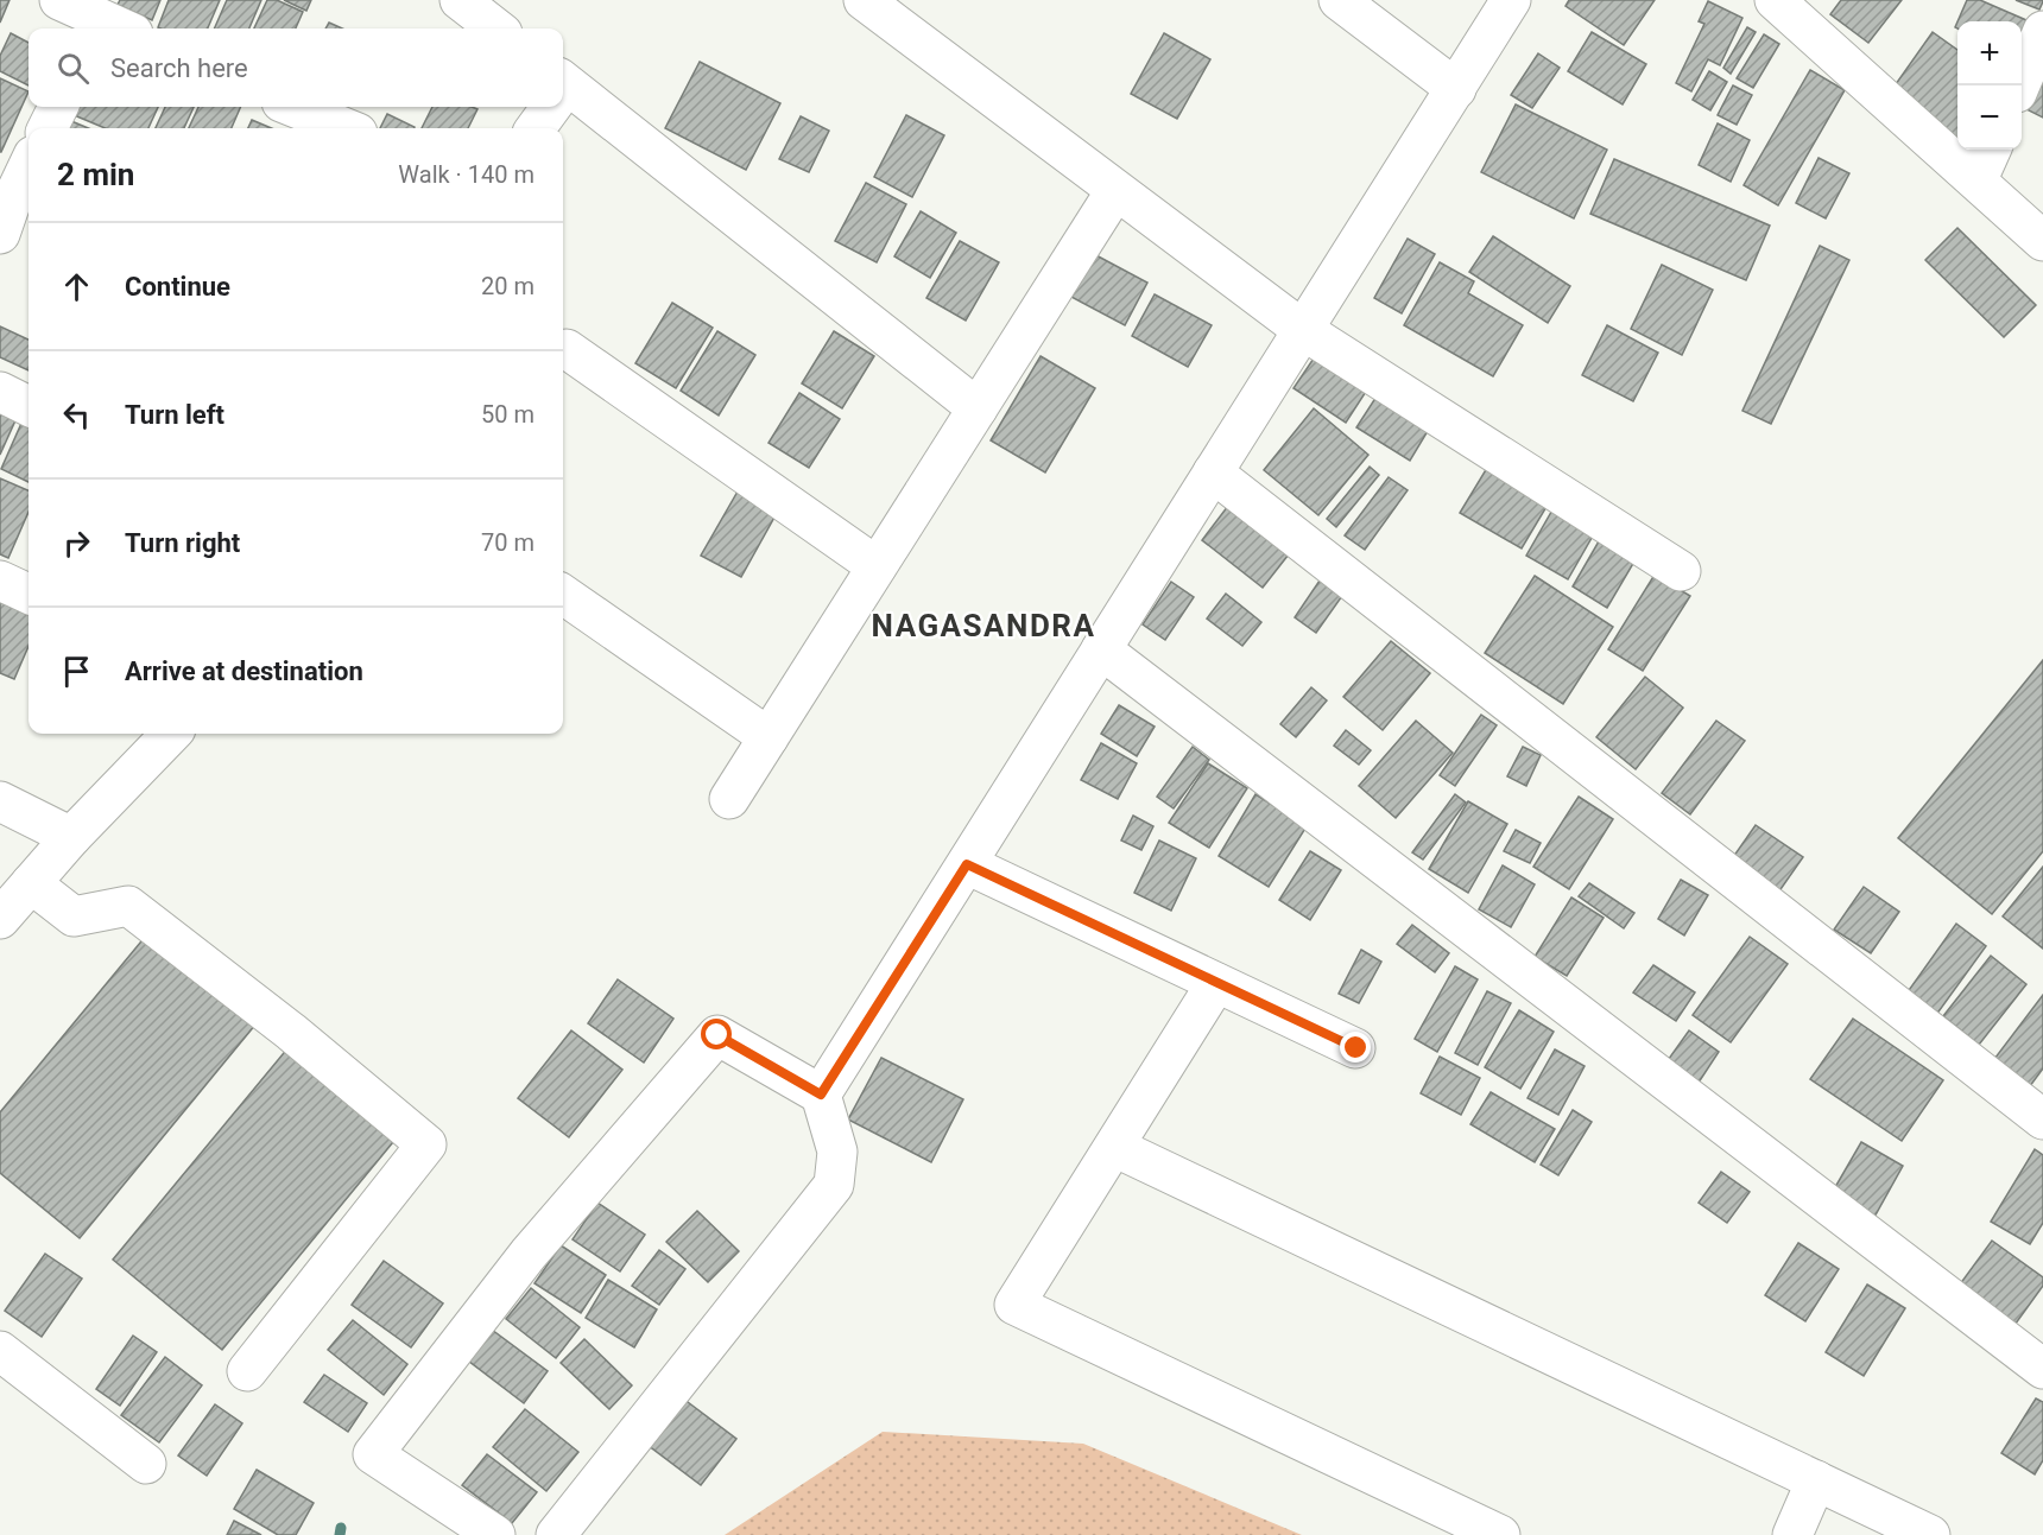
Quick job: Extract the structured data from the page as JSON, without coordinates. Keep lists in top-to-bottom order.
{
  "districts": ["NAGASANDRA"],
  "page": {
    "map_buttons": ["+", "−"],
    "search": "Search here",
    "heading": ["2 min", "Walk · 140 m"],
    "list": [
      ["Continue", "20 m"],
      ["Turn left", "50 m"],
      ["Turn right", "70 m"],
      "Arrive at destination"
    ]
  }
}
